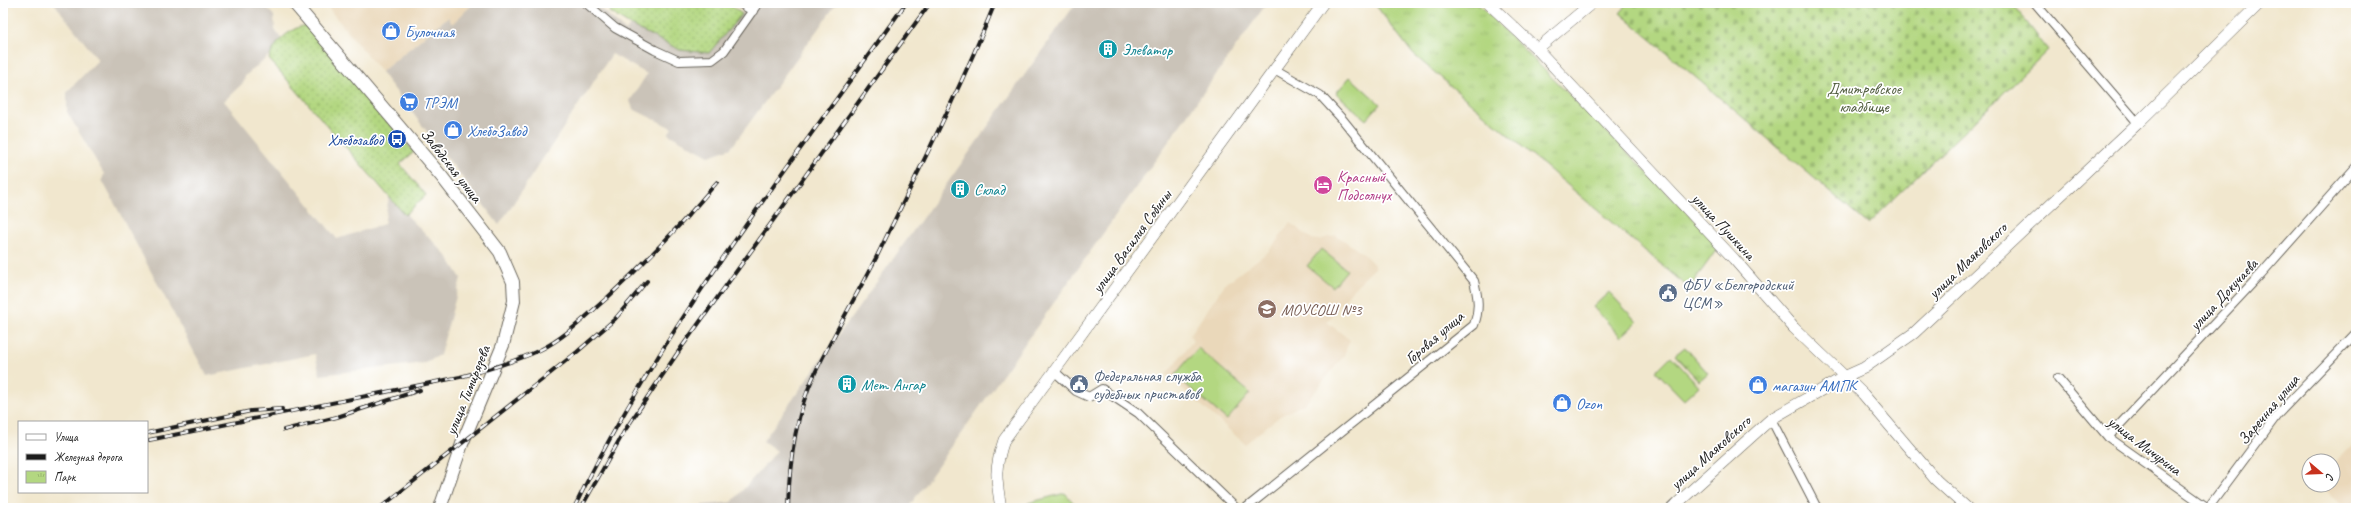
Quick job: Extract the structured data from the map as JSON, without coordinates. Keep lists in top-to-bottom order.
{
  "streets": {
    "main road": ["Заводская улица", "улица Тимирязева"],
    "street": [
      "улица Пушкина",
      "улица Василия Собины",
      "улица Маяковского",
      "улица Докучаева",
      "Горовая улица",
      "Заречная улица",
      "улица Мичурина"
    ]
  },
  "crossings": [
    ["Заводская улица", "улица Тимирязева"],
    ["улица Пушкина", "улица Маяковского"],
    ["улица Василия Собины", "Горовая улица"],
    ["улица Докучаева", "улица Мичурина"],
    ["Заречная улица", "улица Мичурина"]
  ],
  "parks": ["Дмитровское кладбище"],
  "places": {
    "shop": [
      "Булочная",
      "ХлебоЗавод",
      "магазин АМПК",
      "Ozon"
    ],
    "building": ["Элеватор", "Склад", "Мет. Ангар"],
    "supermarket": ["ТРЭМ"],
    "bus stop": ["Хлебозавод"],
    "hotel": ["Красный Подсолнух"],
    "public building": ["ФБУ «Белгородский ЦСМ»", "Федеральная служба судебных приставов"],
    "school or university": ["МОУСОШ №3"]
  },
  "legend": ["Улица", "Железная дорога", "Парк"],
  "north": "right"
}
